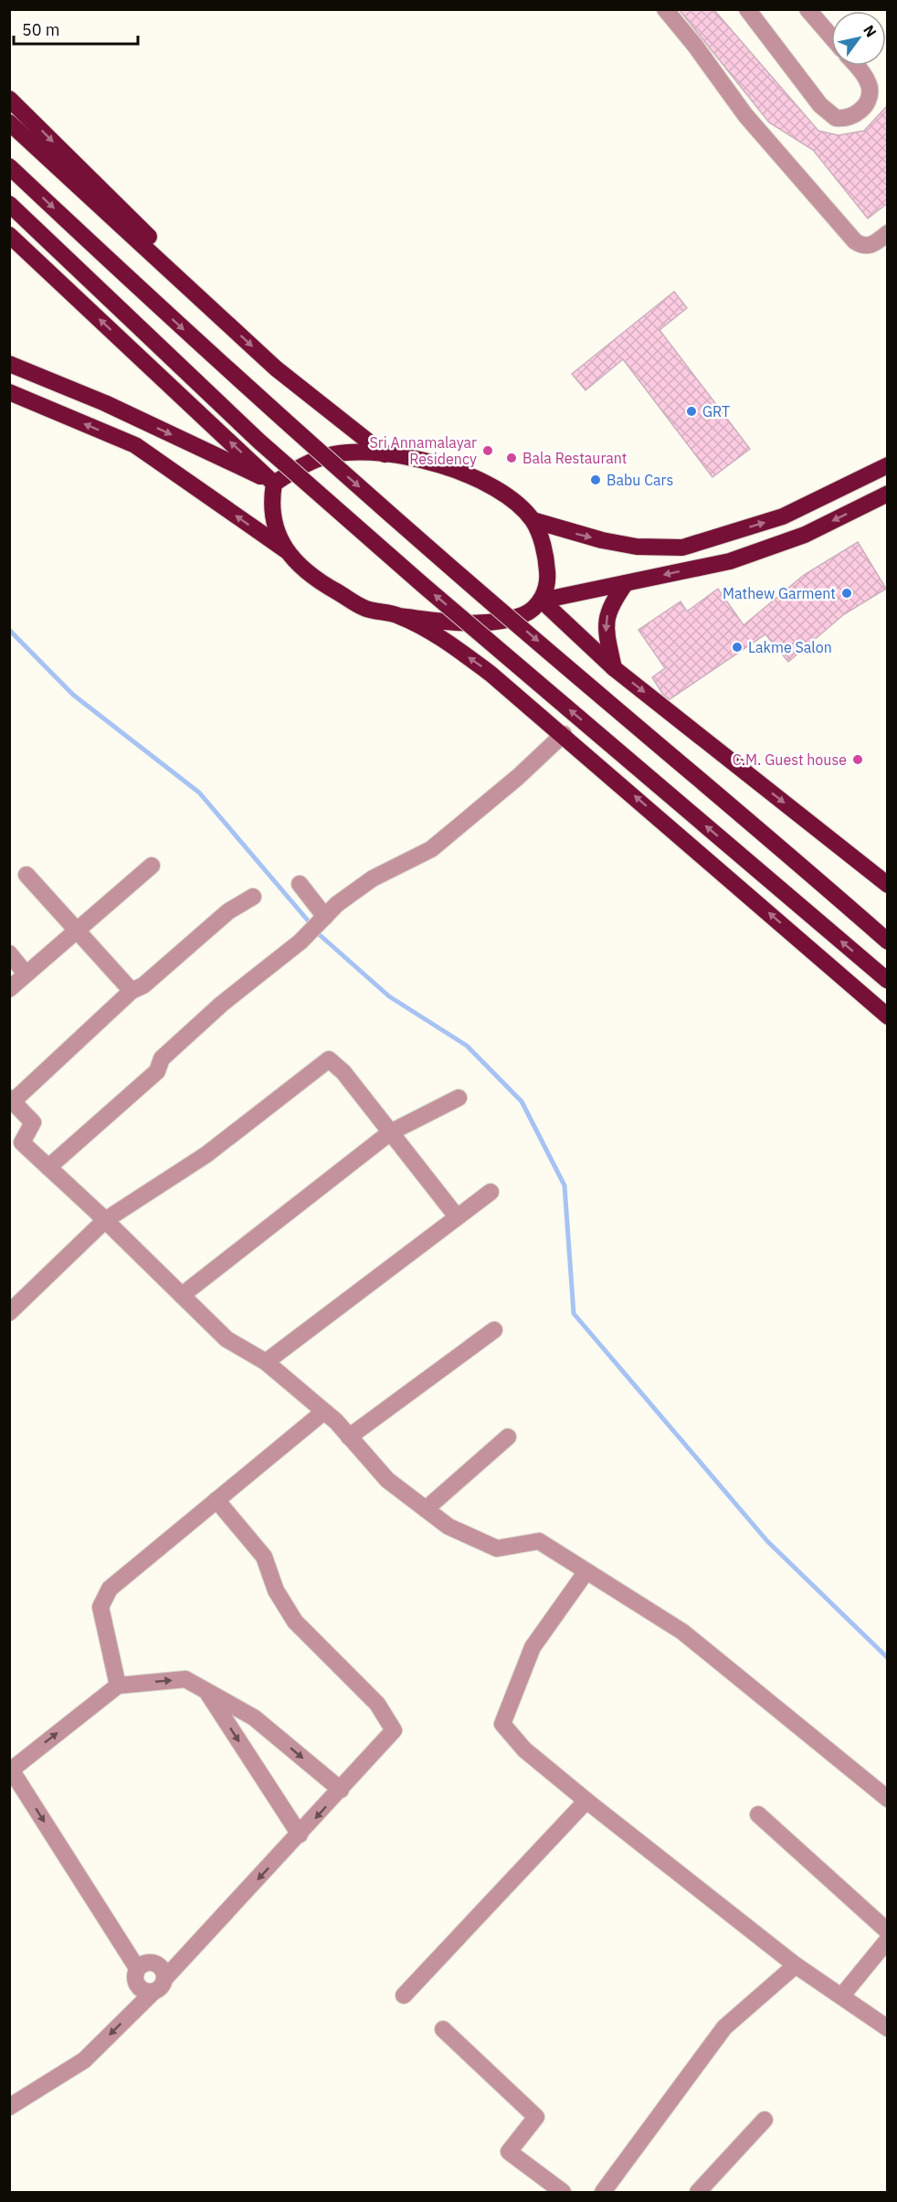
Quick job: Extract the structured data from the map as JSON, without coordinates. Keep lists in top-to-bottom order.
{
  "places": [
    "GRT",
    "Sri Annamalayar Residency",
    "Bala Restaurant",
    "Babu Cars",
    "Mathew Garment",
    "Lakme Salon",
    "C.M. Guest house"
  ],
  "scale_bar": "50 m",
  "north": "top right"
}
